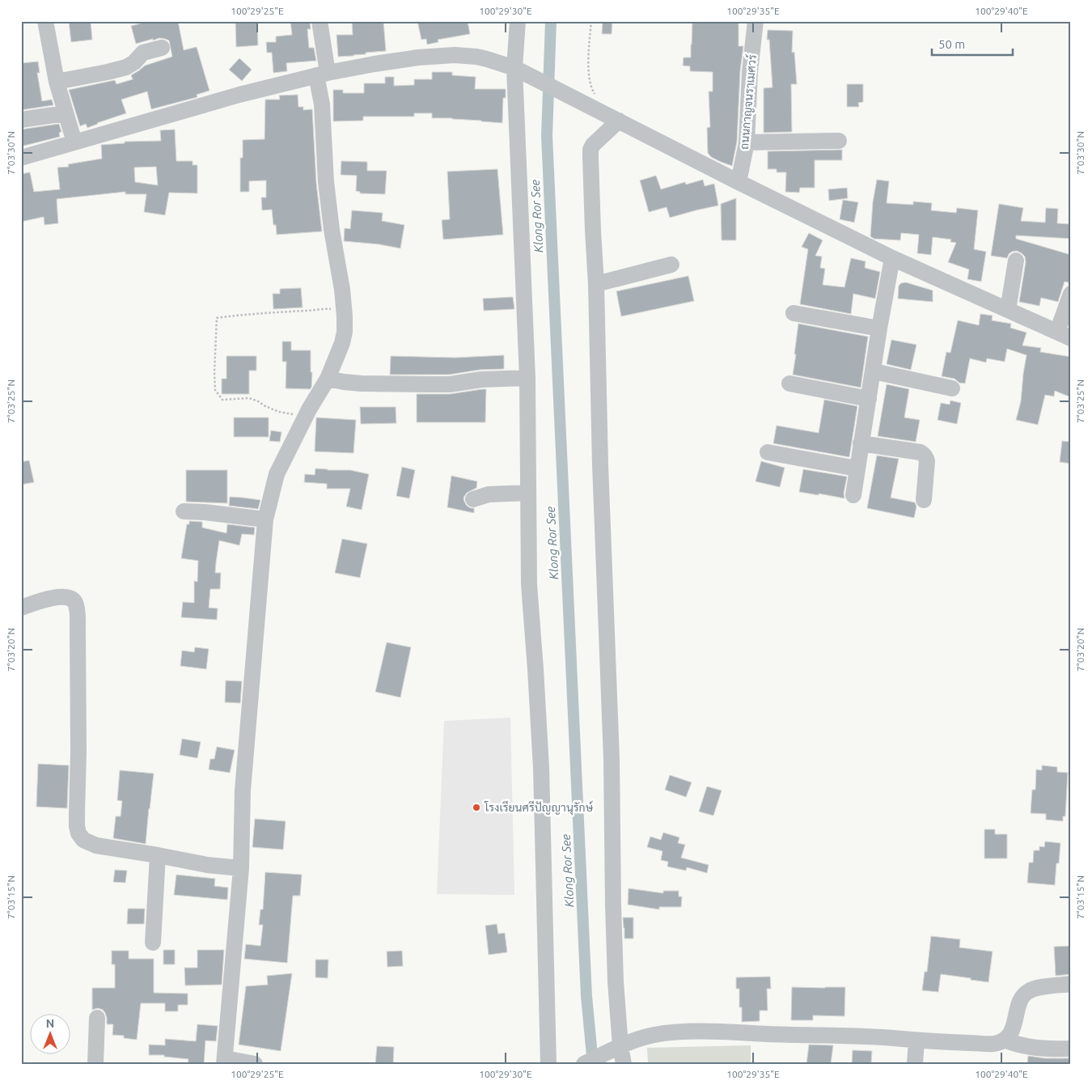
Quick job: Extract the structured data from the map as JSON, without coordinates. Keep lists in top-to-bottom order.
{
  "streets": {
    "street": ["ถนนกาญจนราเมศวร์"]
  },
  "water": ["Klong Ror See"],
  "places": ["โรงเรียนศรีปัญญานุรักษ์"],
  "scale_bar": "50 m",
  "north": "top",
  "coordinates": [
    "100°29'25\"E",
    "100°29'30\"E",
    "100°29'35\"E",
    "100°29'40\"E",
    "7°03'30\"N",
    "7°03'25\"N",
    "7°03'20\"N",
    "7°03'15\"N"
  ]
}
